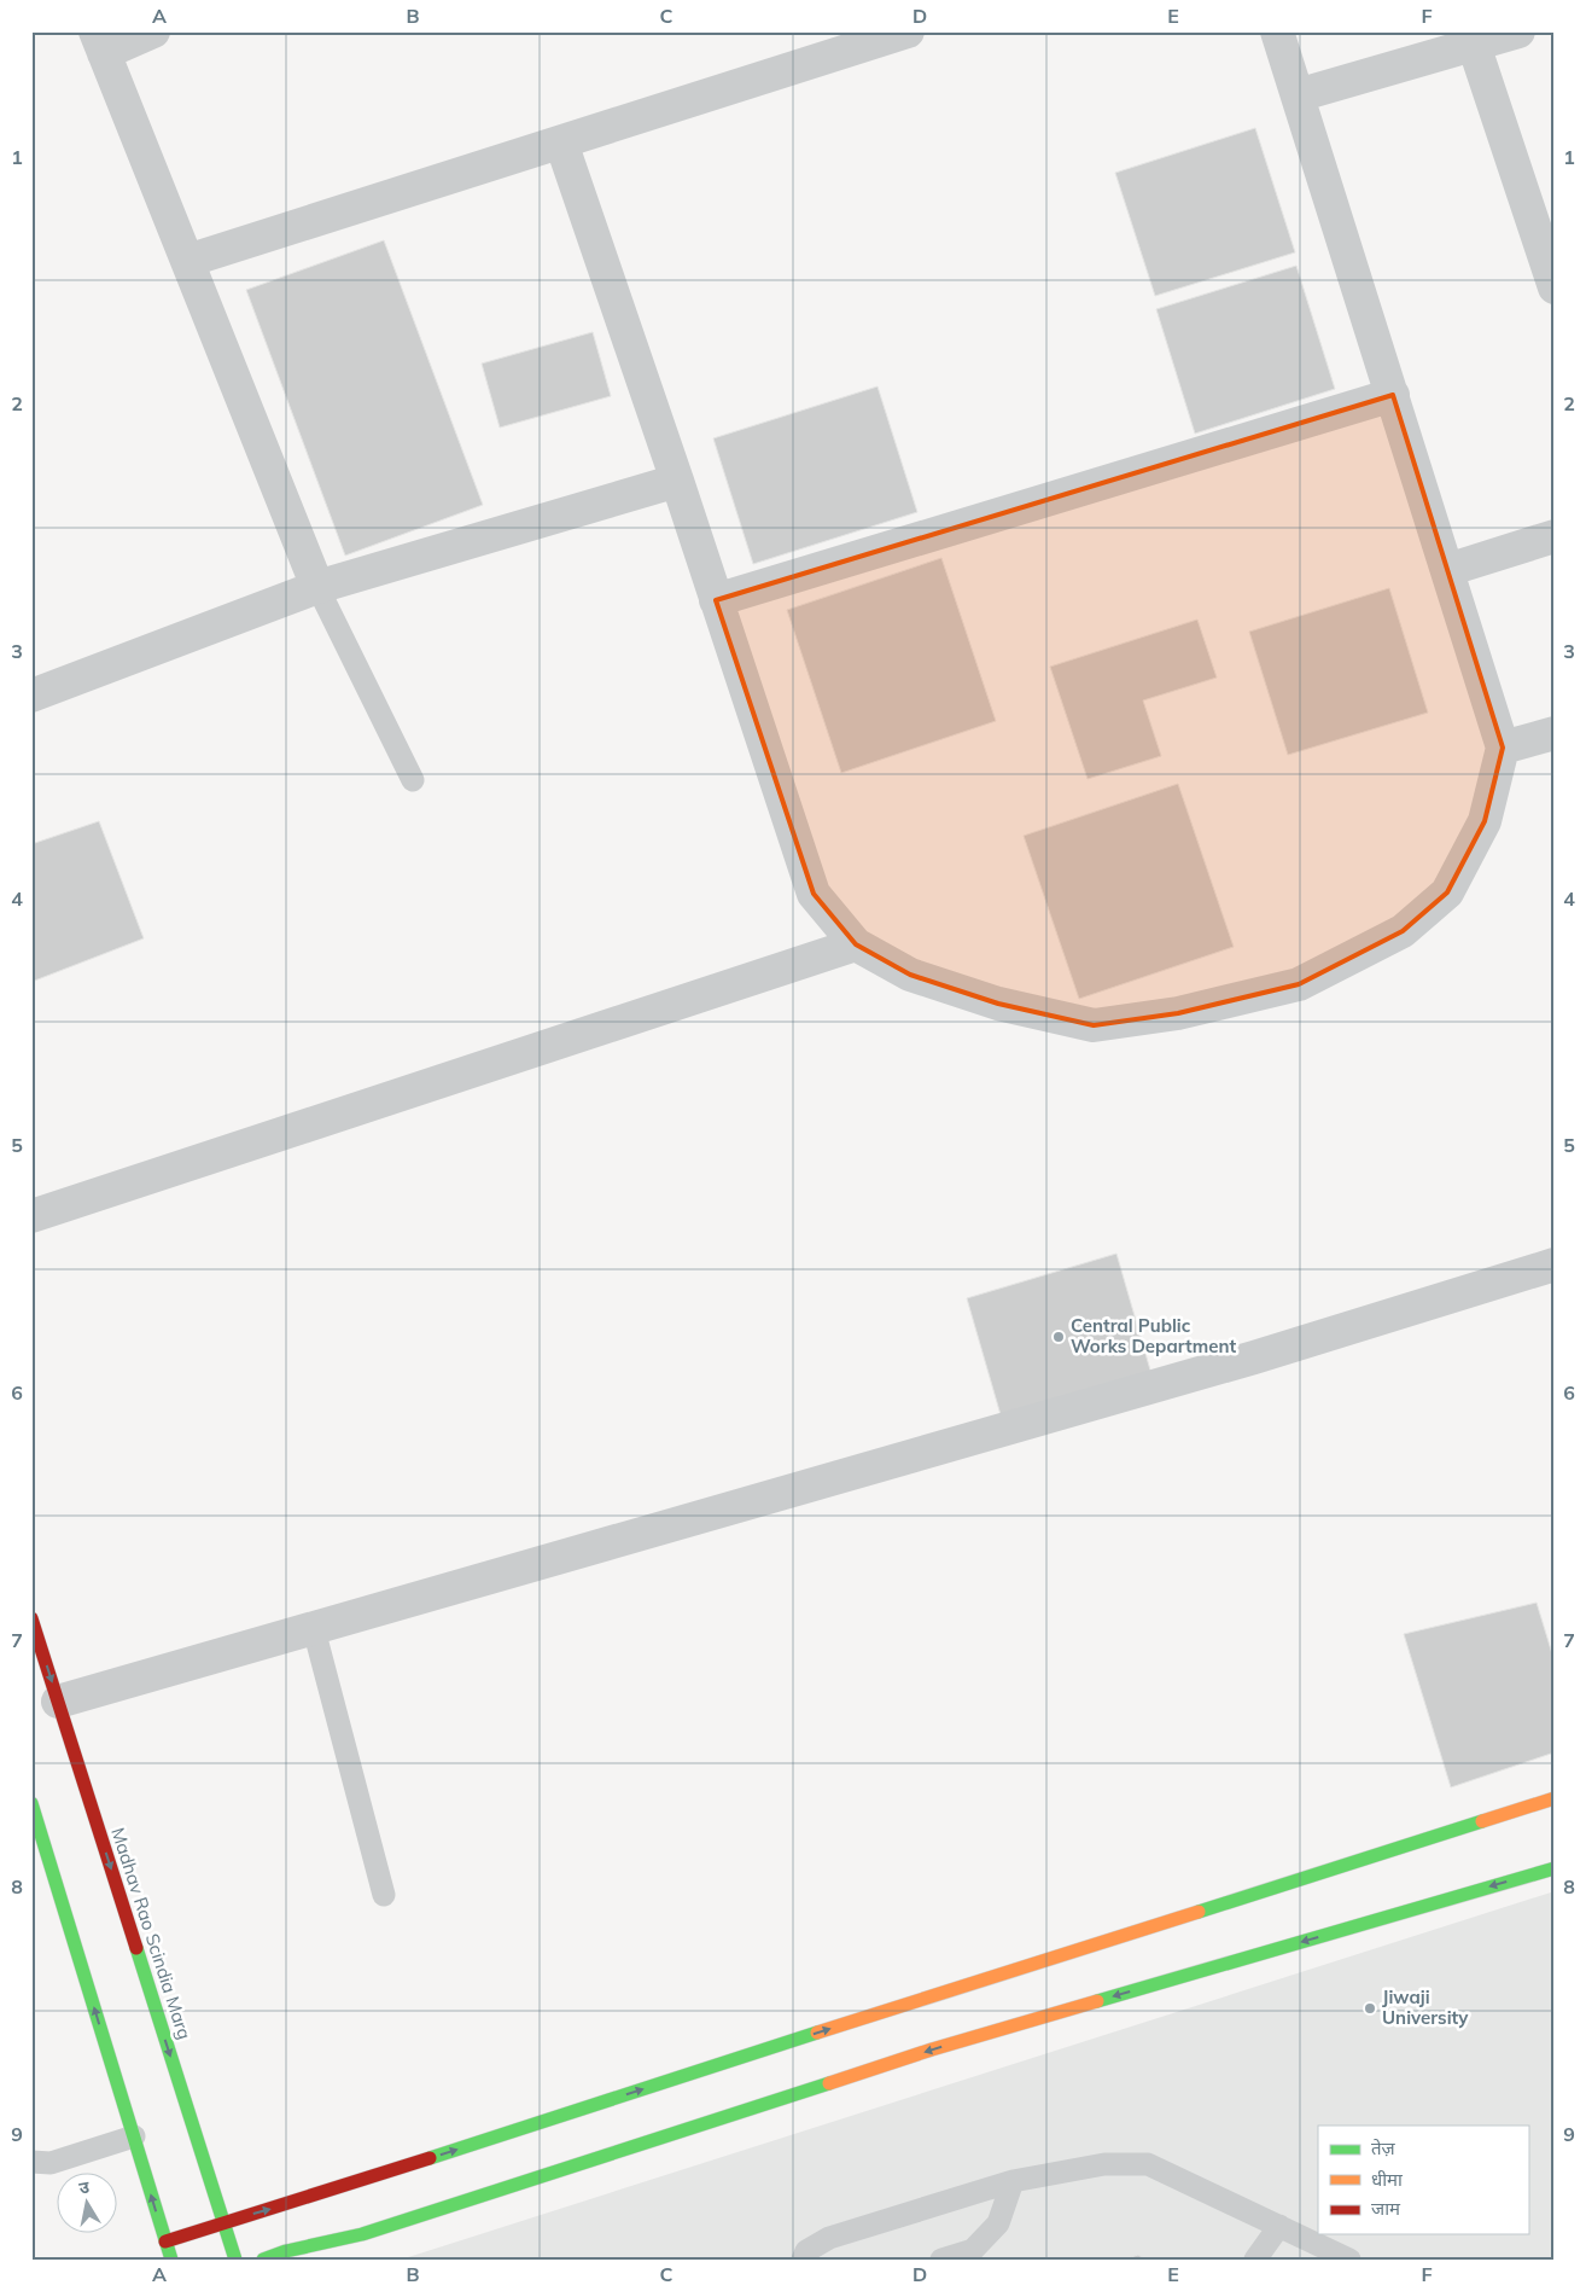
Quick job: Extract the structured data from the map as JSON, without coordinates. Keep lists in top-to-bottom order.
{
  "streets": {
    "main road": ["Madhav Rao Scindia Marg"]
  },
  "places": ["Central Public Works Department", "Jiwaji University"],
  "legend": ["तेज़", "धीमा", "जाम"],
  "north": "top",
  "grid": {
    "columns": [
      "A",
      "B",
      "C",
      "D",
      "E",
      "F"
    ],
    "rows": [
      "1",
      "2",
      "3",
      "4",
      "5",
      "6",
      "7",
      "8",
      "9"
    ]
  }
}
